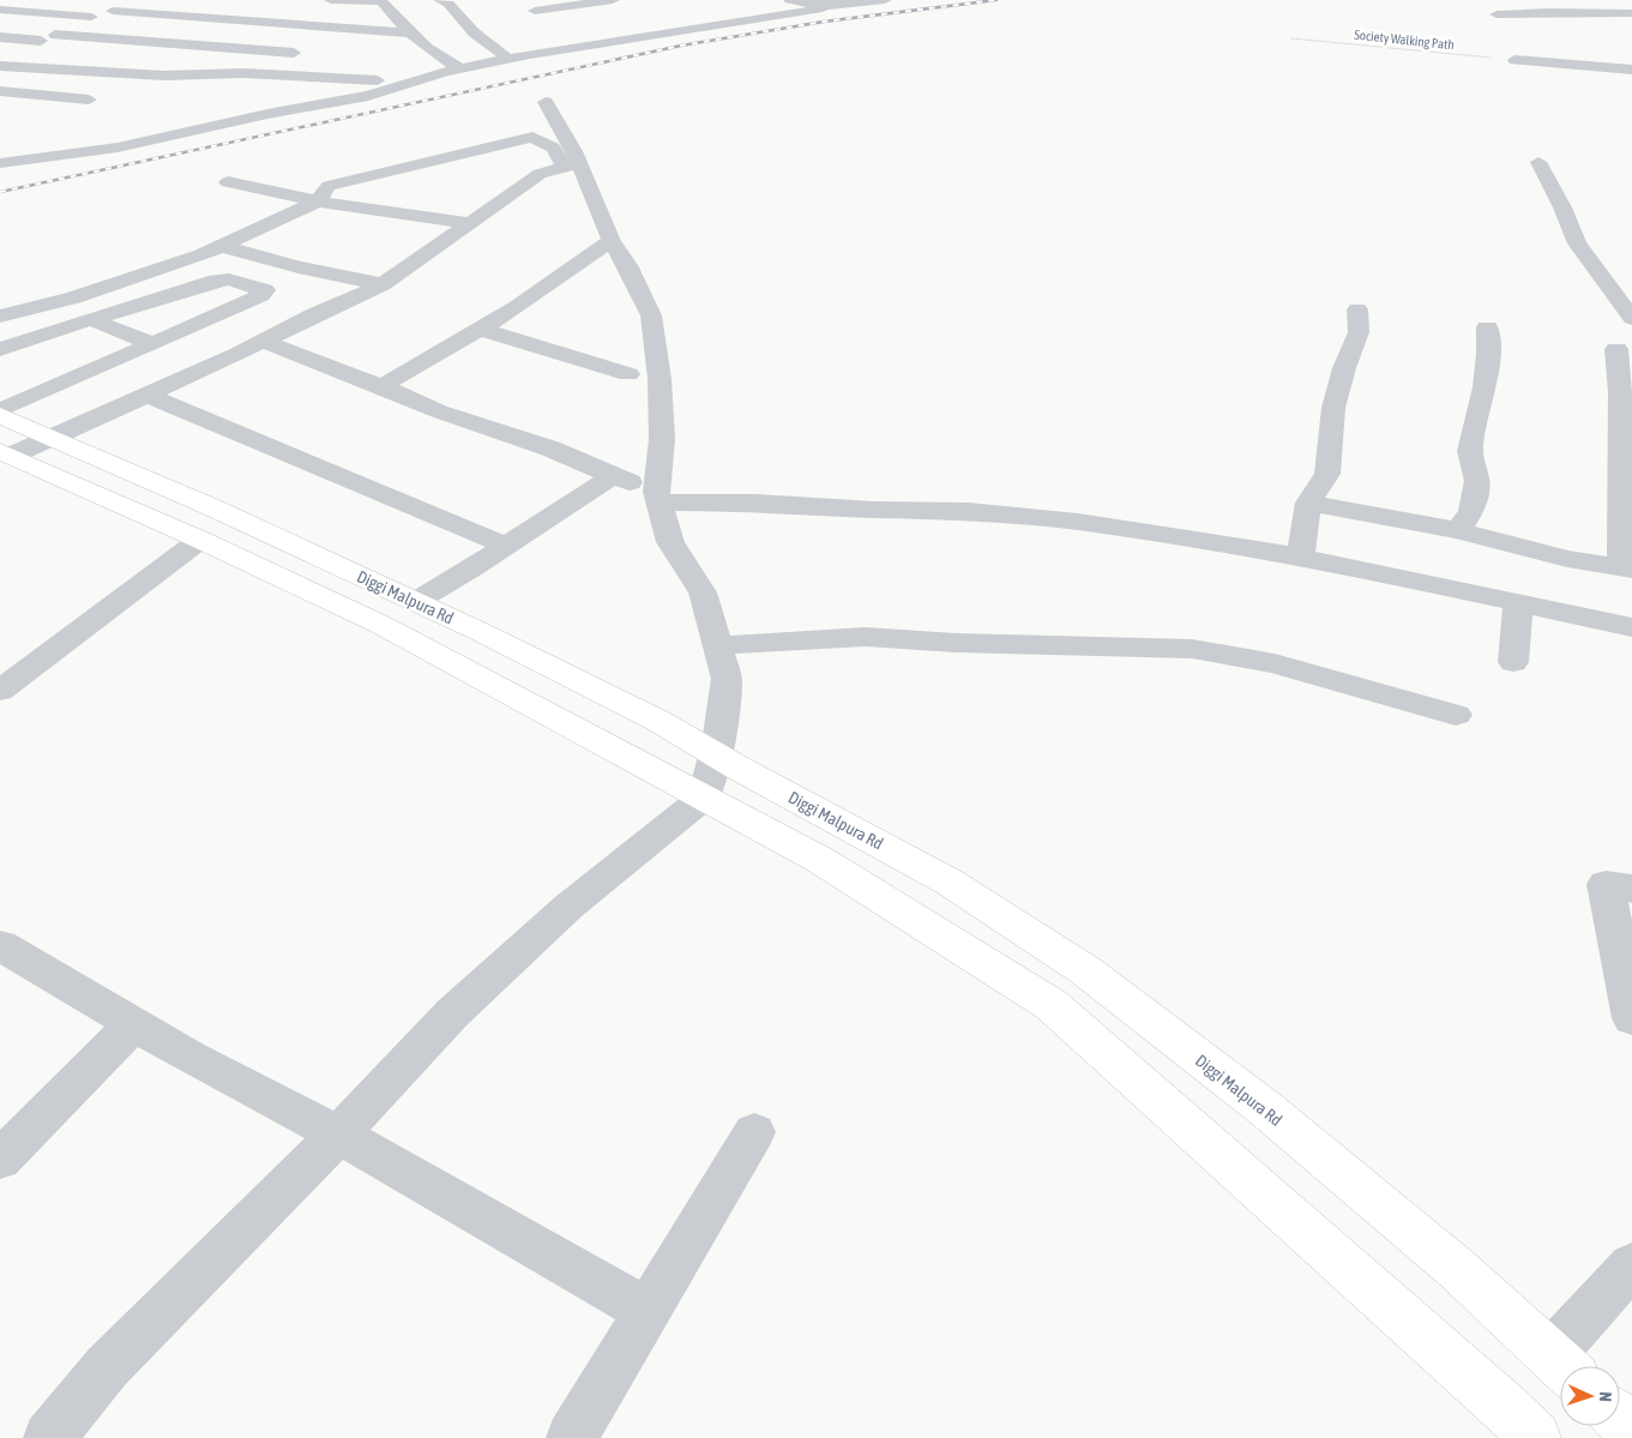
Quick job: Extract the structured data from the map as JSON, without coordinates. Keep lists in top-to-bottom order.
{
  "streets": {
    "main road": ["Diggi Malpura Rd"],
    "path": ["Society Walking Path"]
  },
  "north": "right"
}
